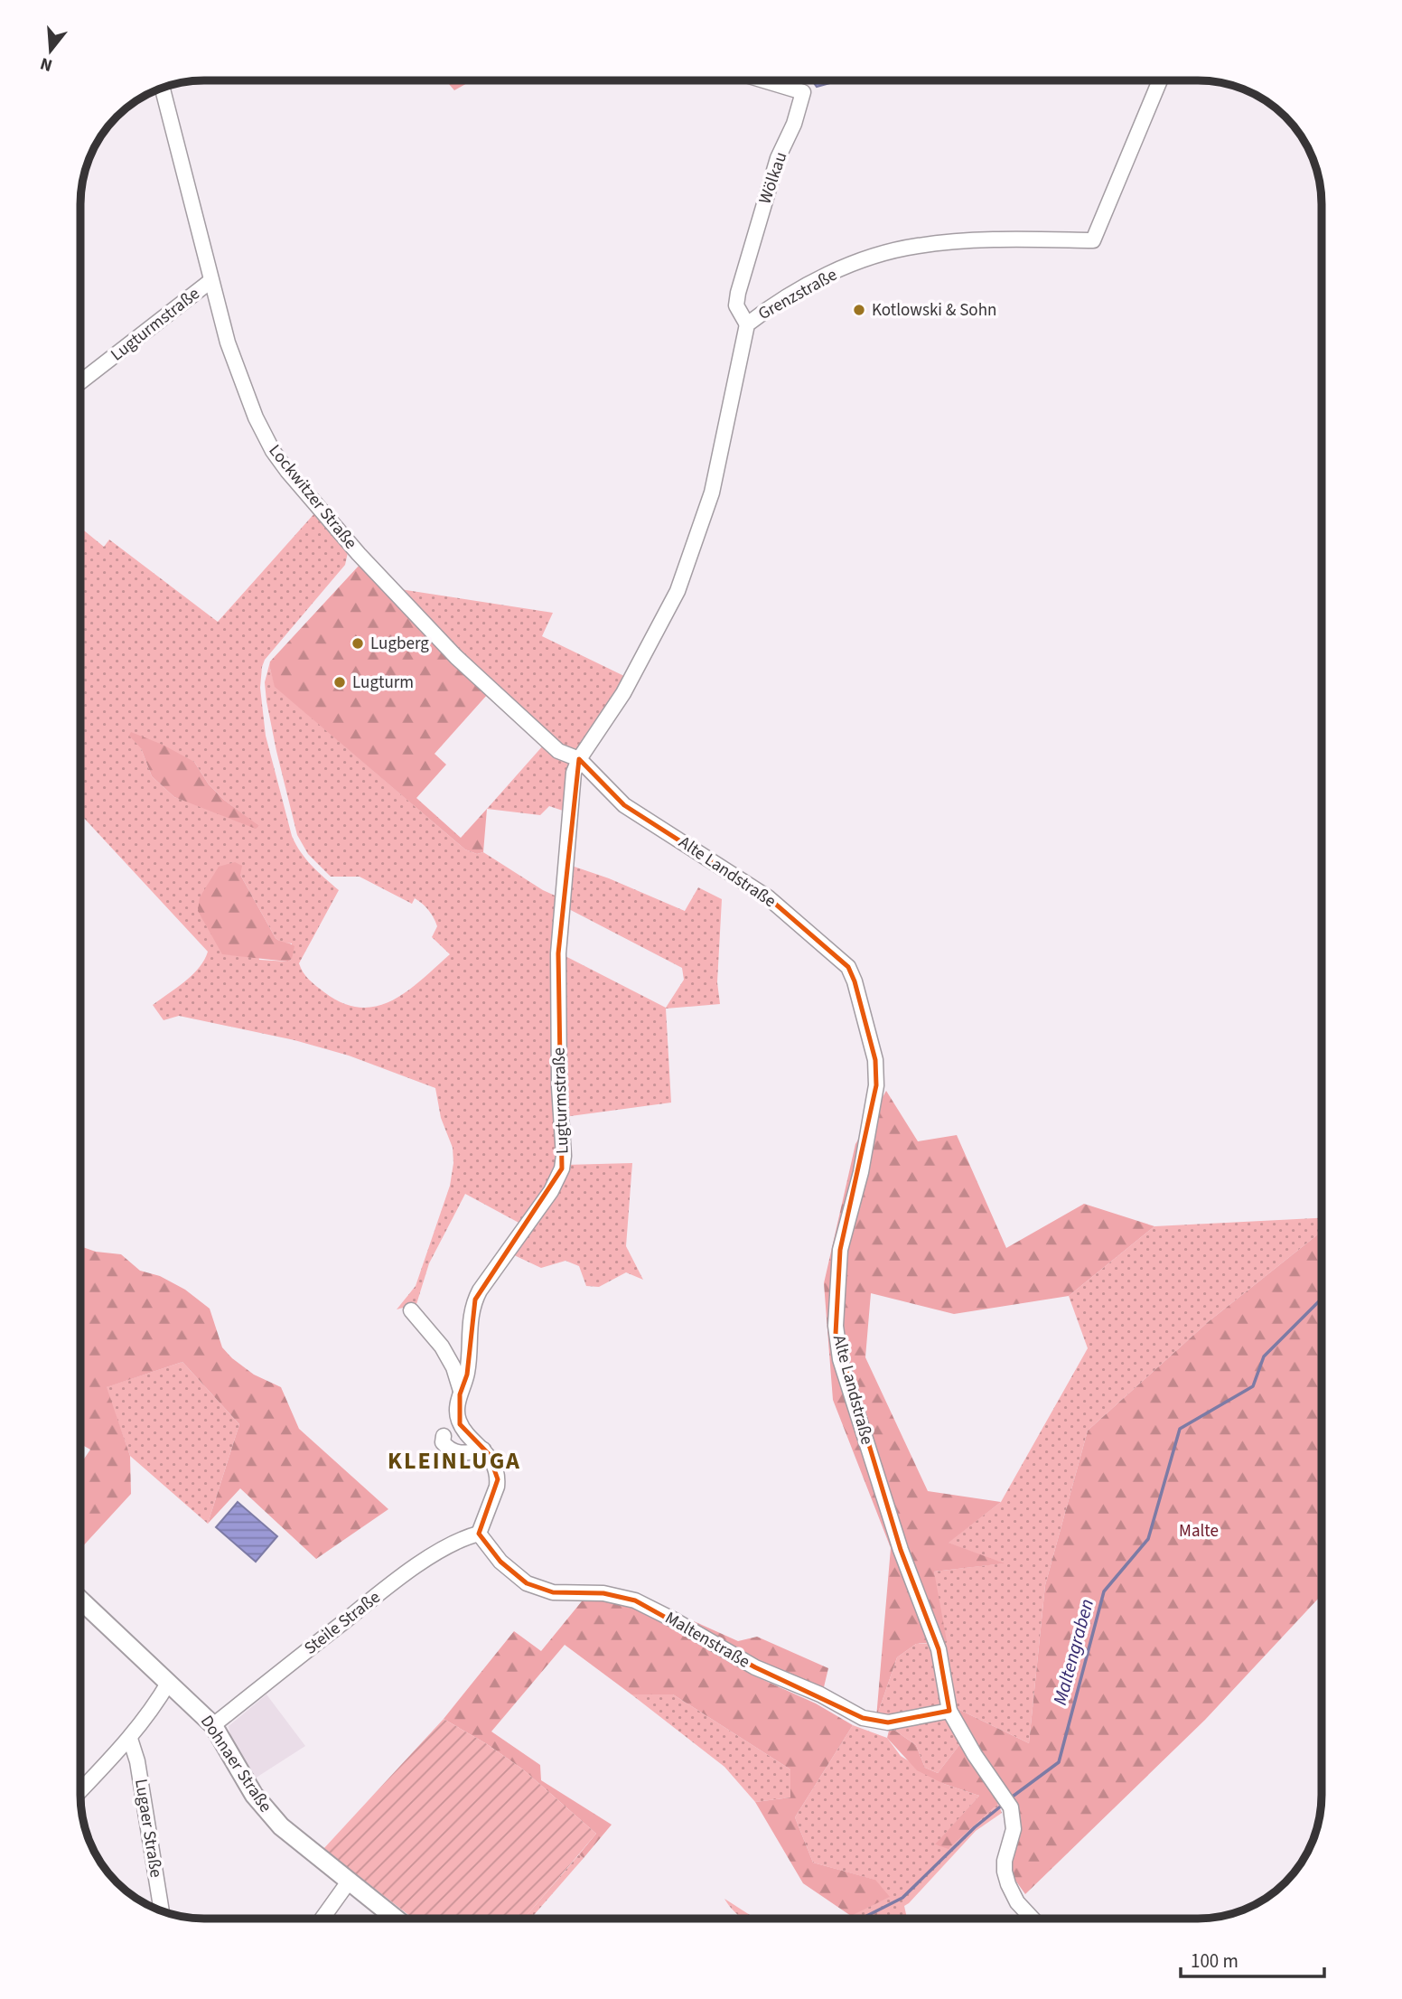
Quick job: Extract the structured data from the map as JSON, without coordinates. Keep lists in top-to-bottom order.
{
  "streets": {
    "main road": ["Dohnaer Straße"],
    "street": [
      "Wölkau",
      "Grenzstraße",
      "Lugturmstraße",
      "Lockwitzer Straße",
      "Alte Landstraße",
      "Steile Straße",
      "Maltenstraße",
      "Lugaer Straße"
    ]
  },
  "crossings": [
    ["Wölkau", "Grenzstraße"],
    ["Grenzstraße", "Lugturmstraße"],
    ["Grenzstraße", "Lockwitzer Straße"],
    ["Grenzstraße", "Alte Landstraße"],
    ["Lugturmstraße", "Lockwitzer Straße"],
    ["Lugturmstraße", "Alte Landstraße"],
    ["Lockwitzer Straße", "Alte Landstraße"],
    ["Alte Landstraße", "Maltenstraße"],
    ["Steile Straße", "Maltenstraße"],
    ["Steile Straße", "Dohnaer Straße"]
  ],
  "districts": ["KLEINLUGA"],
  "water": ["Maltengraben"],
  "parks": ["Malte"],
  "places": ["Kotlowski & Sohn", "Lugberg", "Lugturm"],
  "scale_bar": "100 m",
  "north": "bottom"
}
